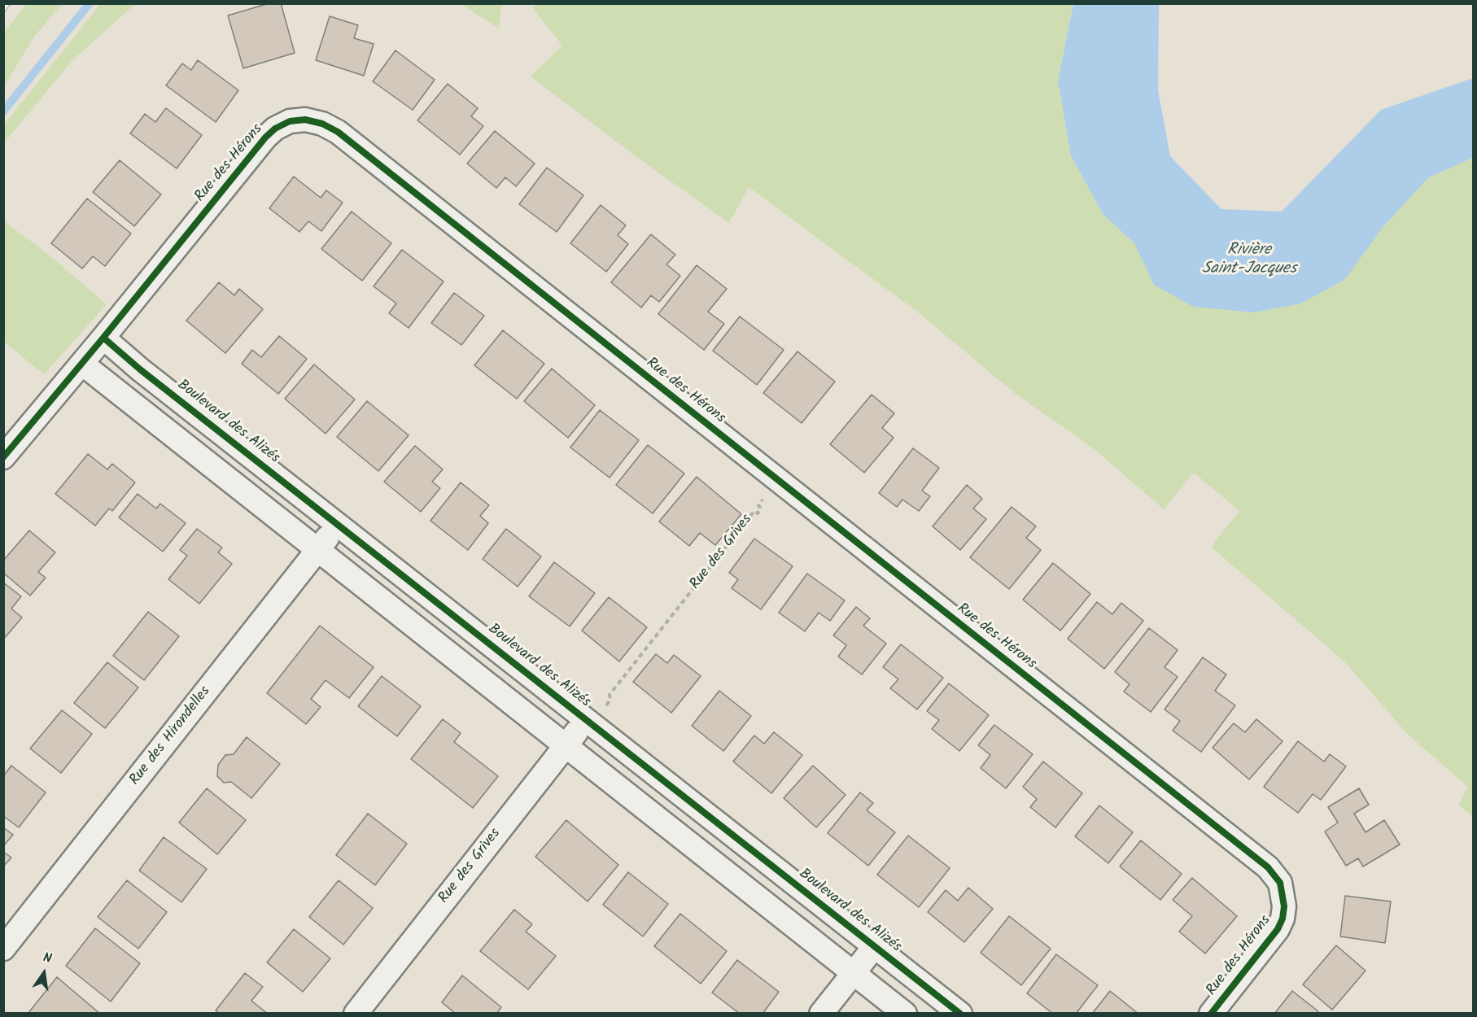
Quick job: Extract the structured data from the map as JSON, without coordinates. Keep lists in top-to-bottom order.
{
  "streets": {
    "street": [
      "Rue des Hérons",
      "Boulevard des Alizés",
      "Rue des Grives",
      "Rue des Hirondelles"
    ]
  },
  "crossings": [
    ["Rue des Hérons", "Boulevard des Alizés"],
    ["Boulevard des Alizés", "Rue des Grives"],
    ["Boulevard des Alizés", "Rue des Hirondelles"]
  ],
  "water": ["Rivière Saint-Jacques"],
  "north": "top"
}
